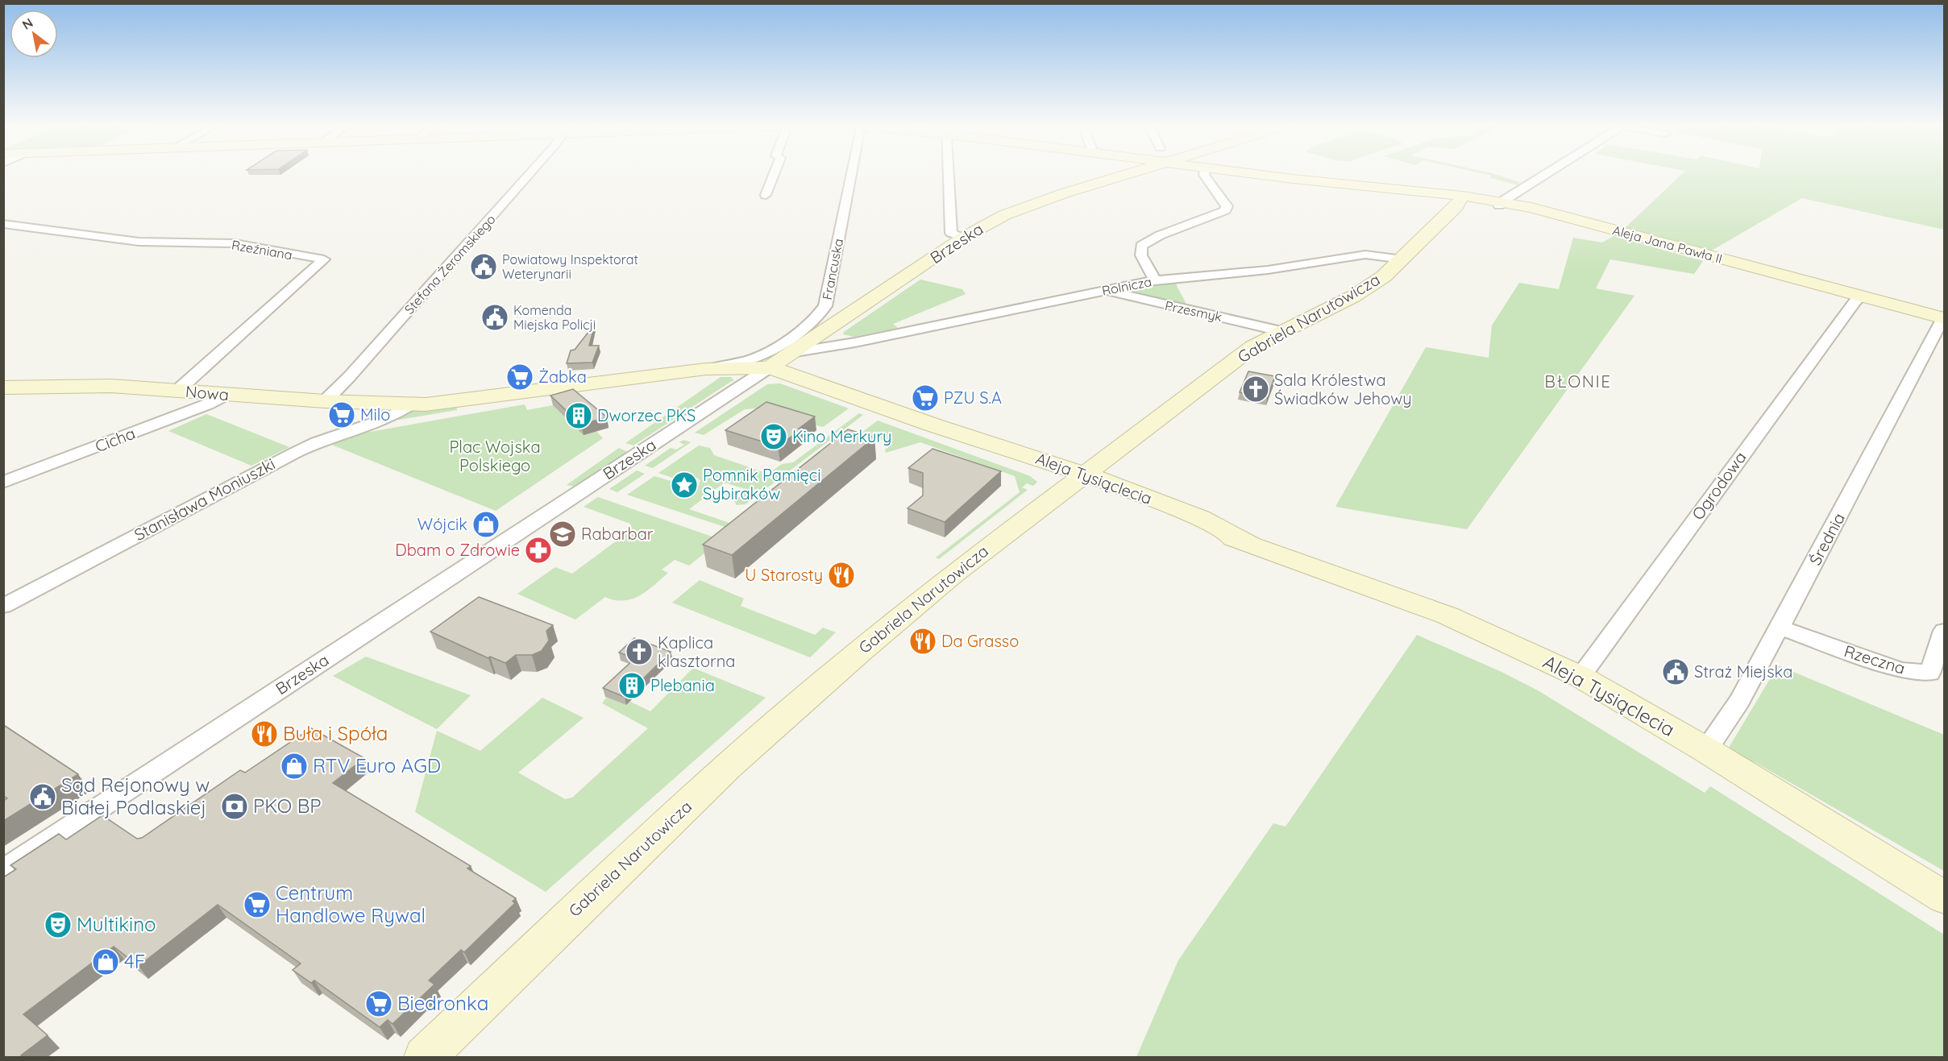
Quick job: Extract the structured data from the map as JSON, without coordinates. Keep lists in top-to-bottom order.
{
  "streets": {
    "street": [
      "Brzeska",
      "Aleja Jana Pawła II",
      "Rzeźniana",
      "Stefana Żeromskiego",
      "Francuska",
      "Rolnicza",
      "Przesmyk",
      "Gabriela Narutowicza",
      "Nowa",
      "Cicha",
      "Aleja Tysiąclecia",
      "Ogrodowa",
      "Stanisława Moniuszki",
      "Średnia",
      "Rzeczna"
    ]
  },
  "crossings": [
    ["Brzeska", "Rolnicza"],
    ["Brzeska", "Aleja Tysiąclecia"],
    ["Aleja Jana Pawła II", "Gabriela Narutowicza"],
    ["Aleja Jana Pawła II", "Ogrodowa"],
    ["Aleja Jana Pawła II", "Średnia"],
    ["Rzeźniana", "Nowa"],
    ["Stefana Żeromskiego", "Nowa"],
    ["Rolnicza", "Przesmyk"],
    ["Rolnicza", "Gabriela Narutowicza"],
    ["Przesmyk", "Gabriela Narutowicza"],
    ["Gabriela Narutowicza", "Aleja Tysiąclecia"],
    ["Nowa", "Cicha"],
    ["Nowa", "Stanisława Moniuszki"],
    ["Aleja Tysiąclecia", "Ogrodowa"],
    ["Aleja Tysiąclecia", "Średnia"],
    ["Średnia", "Rzeczna"]
  ],
  "districts": ["BŁONIE"],
  "parks": ["Plac Wojska Polskiego"],
  "places": {
    "public building": [
      "Powiatowy Inspektorat Weterynarii",
      "Komenda Miejska Policji",
      "Straż Miejska",
      "Sąd Rejonowy w Białej Podlaskiej"
    ],
    "supermarket": [
      "Żabka",
      "PZU S.A",
      "Milo",
      "Centrum Handlowe Rywal",
      "Biedronka"
    ],
    "church": ["Sala Królestwa Świadków Jehowy", "Kaplica klasztorna"],
    "building": ["Dworzec PKS", "Plebania"],
    "theatre": ["Kino Merkury", "Multikino"],
    "place": ["Pomnik Pamięci Sybiraków"],
    "shop": ["Wójcik", "RTV Euro AGD", "4F"],
    "school or university": ["Rabarbar"],
    "pharmacy": ["Dbam o Zdrowie"],
    "restaurant": ["U Starosty", "Da Grasso", "Buła i Spóła"],
    "bank": ["PKO BP"]
  },
  "north": "top left"
}
